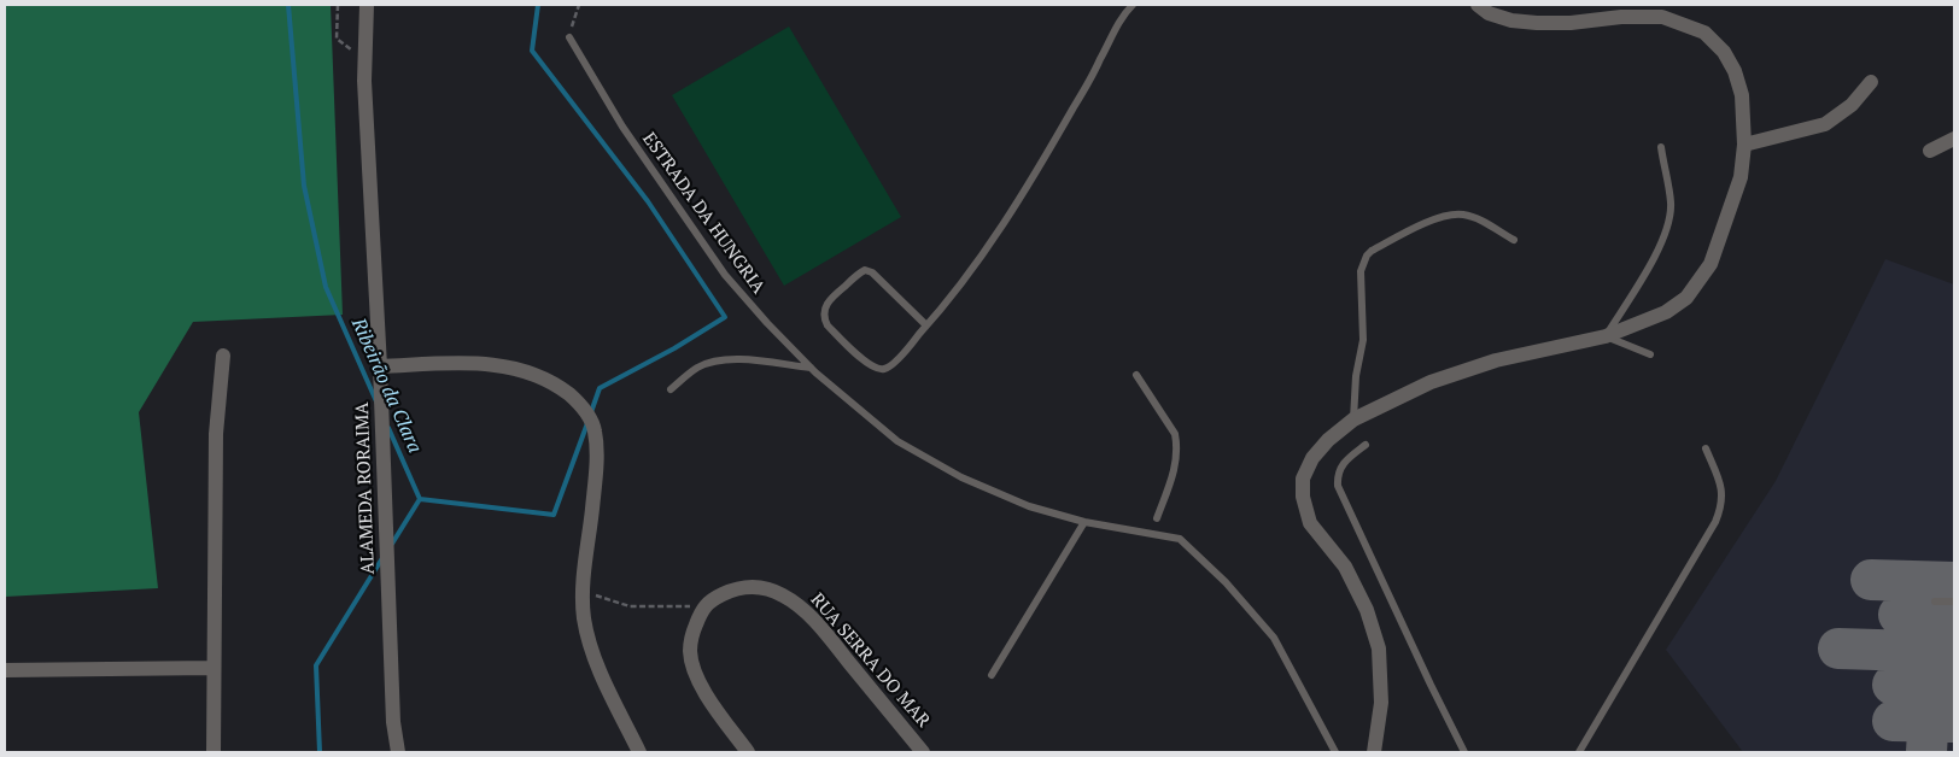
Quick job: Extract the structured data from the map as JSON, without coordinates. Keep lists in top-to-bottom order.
{
  "streets": {
    "street": ["ALAMEDA RORAIMA", "RUA SERRA DO MAR"],
    "lane": ["ESTRADA DA HUNGRIA"]
  },
  "water": ["Ribeirão da Clara"]
}
